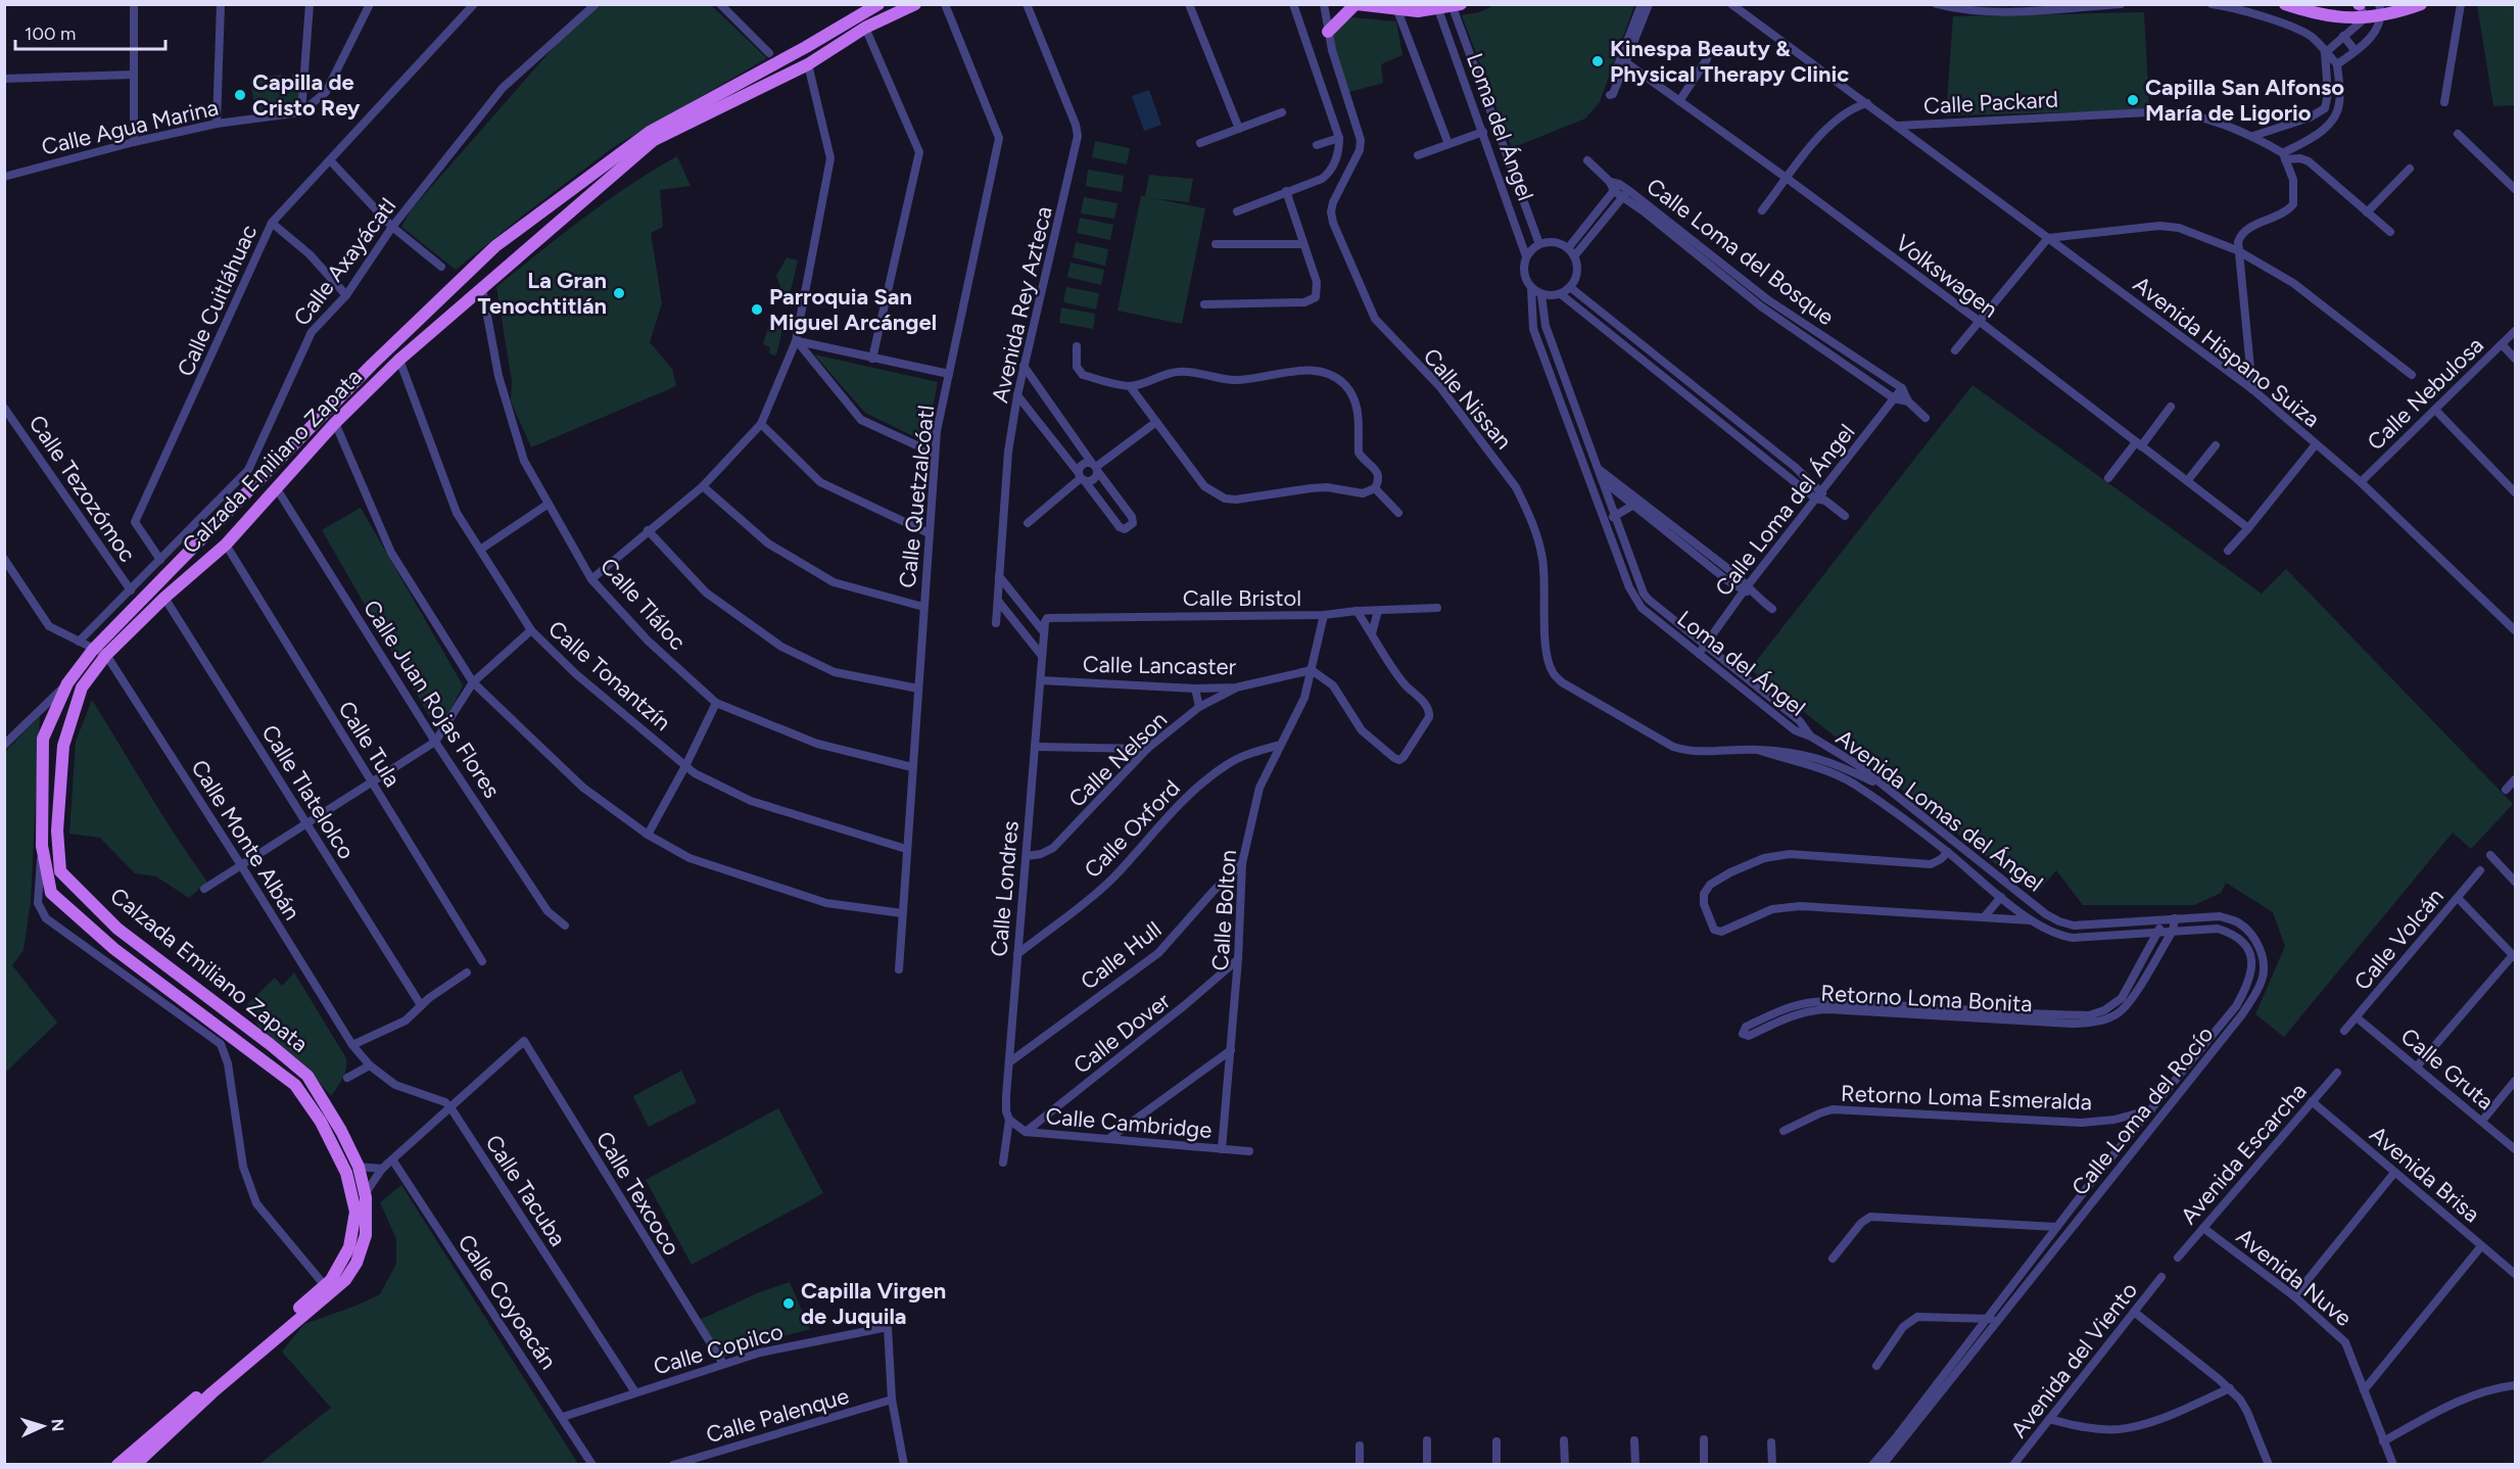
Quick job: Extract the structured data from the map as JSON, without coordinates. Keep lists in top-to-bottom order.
{
  "streets": {
    "main road": ["Calzada Emiliano Zapata"],
    "street": [
      "Calle Packard",
      "Calle Agua Marina",
      "Loma del Ángel",
      "Calle Loma del Bosque",
      "Calle Axayácatl",
      "Volkswagen",
      "Calle Cuitláhuac",
      "Avenida Rey Azteca",
      "Avenida Hispano Suiza",
      "Calle Nebulosa",
      "Calle Nissan",
      "Calle Tezozómoc",
      "Calle Quetzalcóatl",
      "Calle Loma del Ángel",
      "Calle Bristol",
      "Calle Tláloc",
      "Calle Lancaster",
      "Calle Tonantzín",
      "Calle Juan Rojas Flores",
      "Calle Tula",
      "Calle Nelson",
      "Calle Tlatelolco",
      "Avenida Lomas del Ángel",
      "Calle Oxford",
      "Calle Monte Albán",
      "Calle Londres",
      "Calle Bolton",
      "Calle Volcán",
      "Calle Hull",
      "Retorno Loma Bonita",
      "Calle Dover",
      "Calle Gruta",
      "Retorno Loma Esmeralda",
      "Calle Loma del Rocío",
      "Calle Cambridge",
      "Avenida Escarcha",
      "Avenida Brisa",
      "Calle Tacuba",
      "Calle Texcoco",
      "Avenida Nuve",
      "Calle Coyoacán",
      "Calle Copilco",
      "Avenida del Viento",
      "Calle Palenque"
    ]
  },
  "crossings": [
    ["Calle Packard", "Avenida Hispano Suiza"],
    ["Loma del Ángel", "Calle Loma del Bosque"],
    ["Loma del Ángel", "Calle Loma del Ángel"],
    ["Loma del Ángel", "Avenida Lomas del Ángel"],
    ["Calle Loma del Bosque", "Calle Loma del Ángel"],
    ["Calle Axayácatl", "Calle Cuitláhuac"],
    ["Calle Axayácatl", "Calle Tezozómoc"],
    ["Avenida Hispano Suiza", "Calle Nebulosa"],
    ["Calle Nissan", "Avenida Lomas del Ángel"],
    ["Calzada Emiliano Zapata", "Calle Tláloc"],
    ["Calzada Emiliano Zapata", "Calle Tonantzín"],
    ["Calzada Emiliano Zapata", "Calle Juan Rojas Flores"],
    ["Calzada Emiliano Zapata", "Calle Tula"],
    ["Calzada Emiliano Zapata", "Calle Tlatelolco"],
    ["Calzada Emiliano Zapata", "Calle Monte Albán"],
    ["Calle Quetzalcóatl", "Calle Tláloc"],
    ["Calle Quetzalcóatl", "Calle Tonantzín"],
    ["Calle Quetzalcóatl", "Calle Juan Rojas Flores"],
    ["Calle Bristol", "Calle Londres"],
    ["Calle Bristol", "Calle Bolton"],
    ["Calle Lancaster", "Calle Nelson"],
    ["Calle Lancaster", "Calle Londres"],
    ["Calle Lancaster", "Calle Bolton"],
    ["Calle Nelson", "Calle Londres"],
    ["Avenida Lomas del Ángel", "Calle Loma del Rocío"],
    ["Calle Oxford", "Calle Londres"],
    ["Calle Oxford", "Calle Bolton"],
    ["Calle Londres", "Calle Hull"],
    ["Calle Londres", "Calle Cambridge"],
    ["Calle Bolton", "Calle Hull"],
    ["Calle Bolton", "Calle Dover"],
    ["Calle Bolton", "Calle Cambridge"],
    ["Calle Volcán", "Calle Gruta"],
    ["Retorno Loma Bonita", "Calle Loma del Rocío"],
    ["Calle Dover", "Calle Cambridge"],
    ["Retorno Loma Esmeralda", "Calle Loma del Rocío"],
    ["Avenida Escarcha", "Avenida Brisa"],
    ["Avenida Escarcha", "Avenida Nuve"],
    ["Calle Tacuba", "Calle Texcoco"],
    ["Calle Tacuba", "Calle Copilco"],
    ["Calle Texcoco", "Calle Copilco"],
    ["Calle Coyoacán", "Calle Copilco"],
    ["Calle Copilco", "Calle Palenque"]
  ],
  "places": [
    "Kinespa Beauty & Physical Therapy Clinic",
    "Capilla de Cristo Rey",
    "Capilla San Alfonso María de Ligorio",
    "La Gran Tenochtitlán",
    "Parroquia San Miguel Arcángel",
    "Capilla Virgen de Juquila"
  ],
  "scale_bar": "100 m",
  "north": "right"
}
